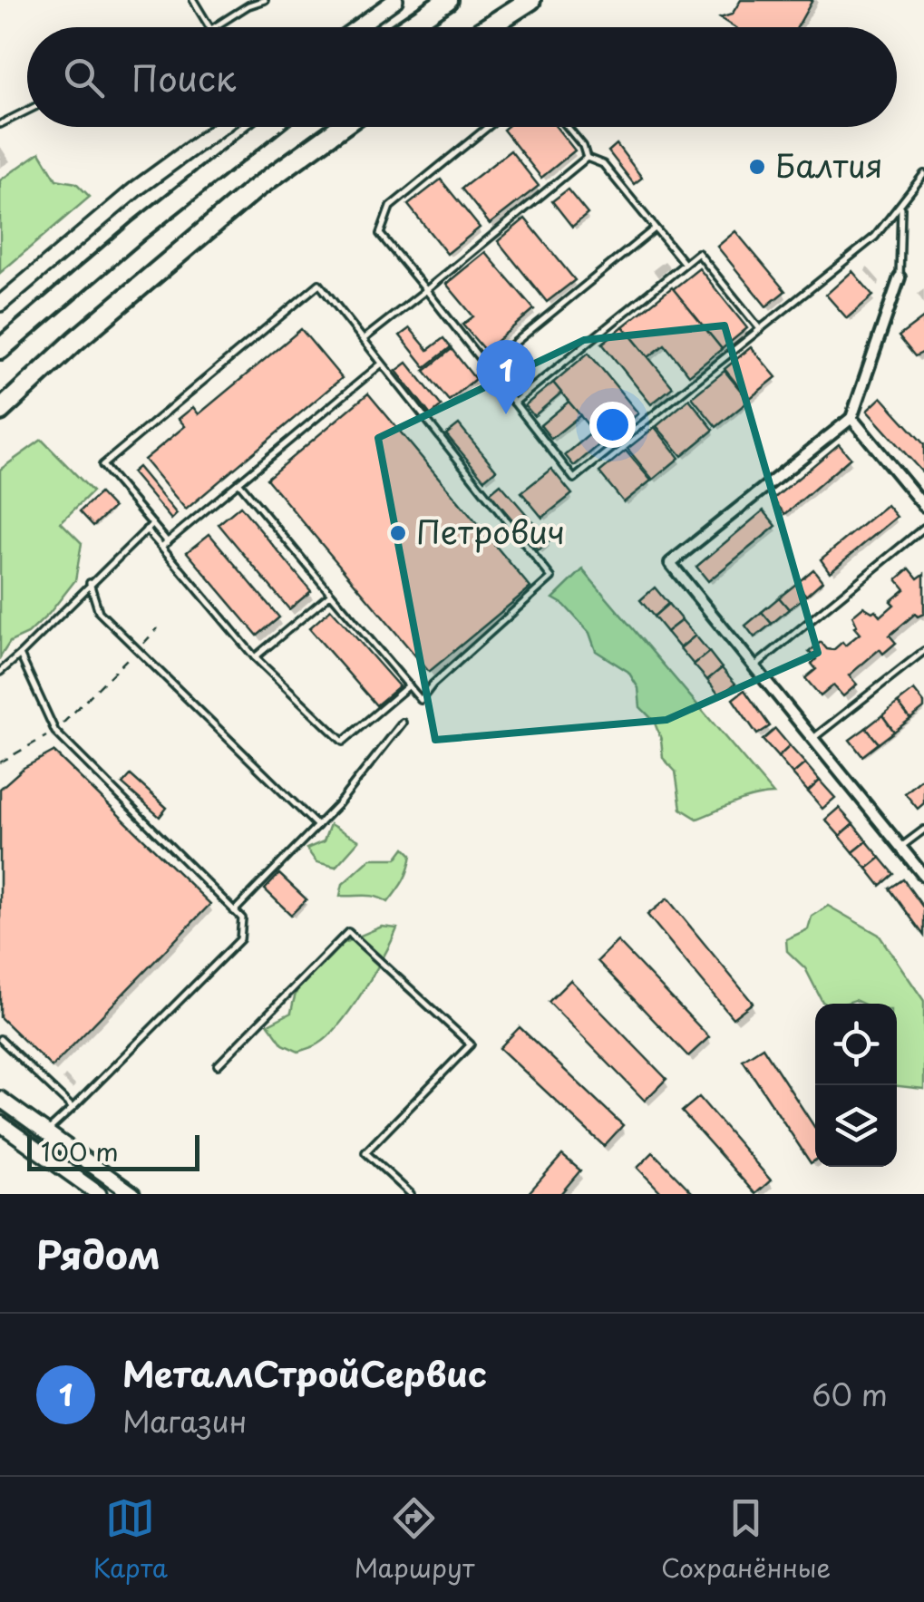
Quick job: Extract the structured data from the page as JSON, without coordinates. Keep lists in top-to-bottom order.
{
  "places": ["Балтия", "Петрович"],
  "scale_bar": "100 m",
  "page": {
    "search": "Поиск",
    "pins": "1",
    "scale": "100 m",
    "heading": "Рядом",
    "list": [
      {
        "mark": "1",
        "name": "МеталлСтройСервис",
        "note": "Магазин",
        "value": "60 m"
      }
    ],
    "nav": ["Карта", "Маршрут", "Сохранённые"]
  }
}
